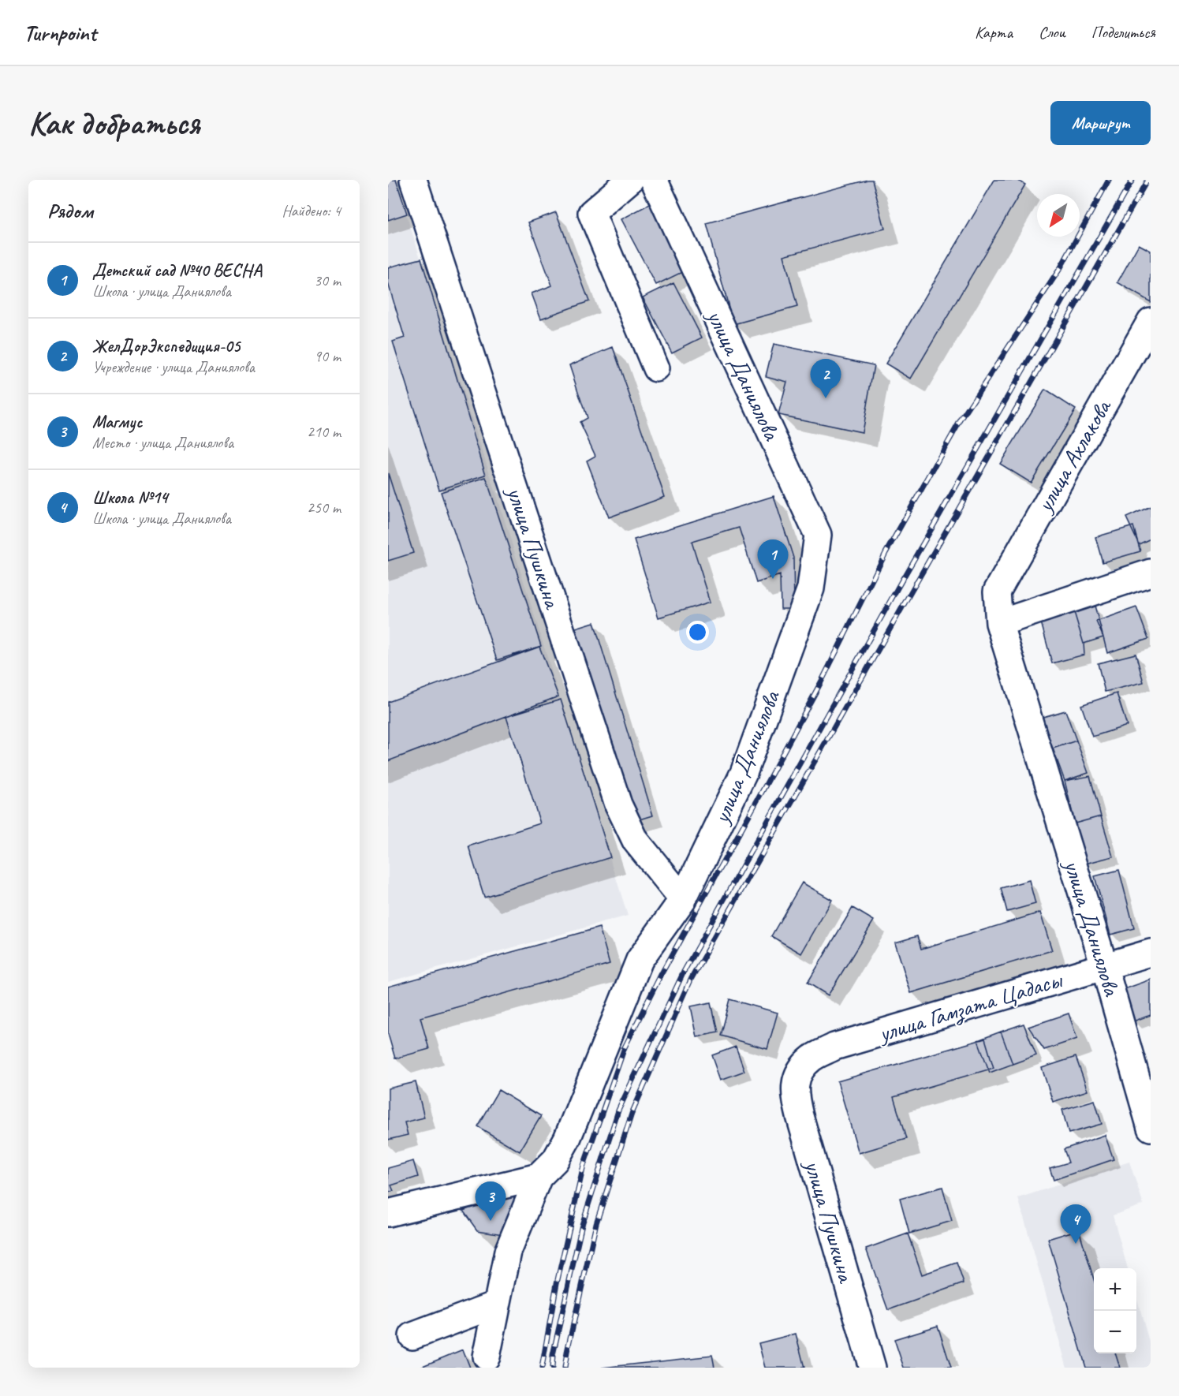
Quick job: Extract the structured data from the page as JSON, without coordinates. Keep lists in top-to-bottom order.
{
  "streets": {
    "street": [
      "улица Даниялова",
      "улица Ахлакова",
      "улица Пушкина",
      "улица Гамзата Цадасы"
    ]
  },
  "crossings": [
    ["улица Даниялова", "улица Ахлакова"],
    ["улица Даниялова", "улица Пушкина"],
    ["улица Даниялова", "улица Гамзата Цадасы"],
    ["улица Пушкина", "улица Гамзата Цадасы"]
  ],
  "north": "bottom left",
  "page": {
    "header": "Turnpoint",
    "nav": ["Карта", "Слои", "Поделиться"],
    "buttons": "Маршрут",
    "title": "Как добраться",
    "heading": ["Рядом", "Найдено: 4"],
    "list": [
      {
        "mark": "1",
        "name": "Детский сад №40 ВЕСНА",
        "note": "Школа · улица Даниялова",
        "value": "30 m"
      },
      {
        "mark": "2",
        "name": "ЖелДорЭкспедиция-05",
        "note": "Учреждение · улица Даниялова",
        "value": "90 m"
      },
      {
        "mark": "3",
        "name": "Магмус",
        "note": "Место · улица Даниялова",
        "value": "210 m"
      },
      {
        "mark": "4",
        "name": "Школа №14",
        "note": "Школа · улица Даниялова",
        "value": "250 m"
      }
    ],
    "pins": [
      "2",
      "1",
      "3",
      "4"
    ],
    "map_buttons": ["+", "−"]
  }
}
